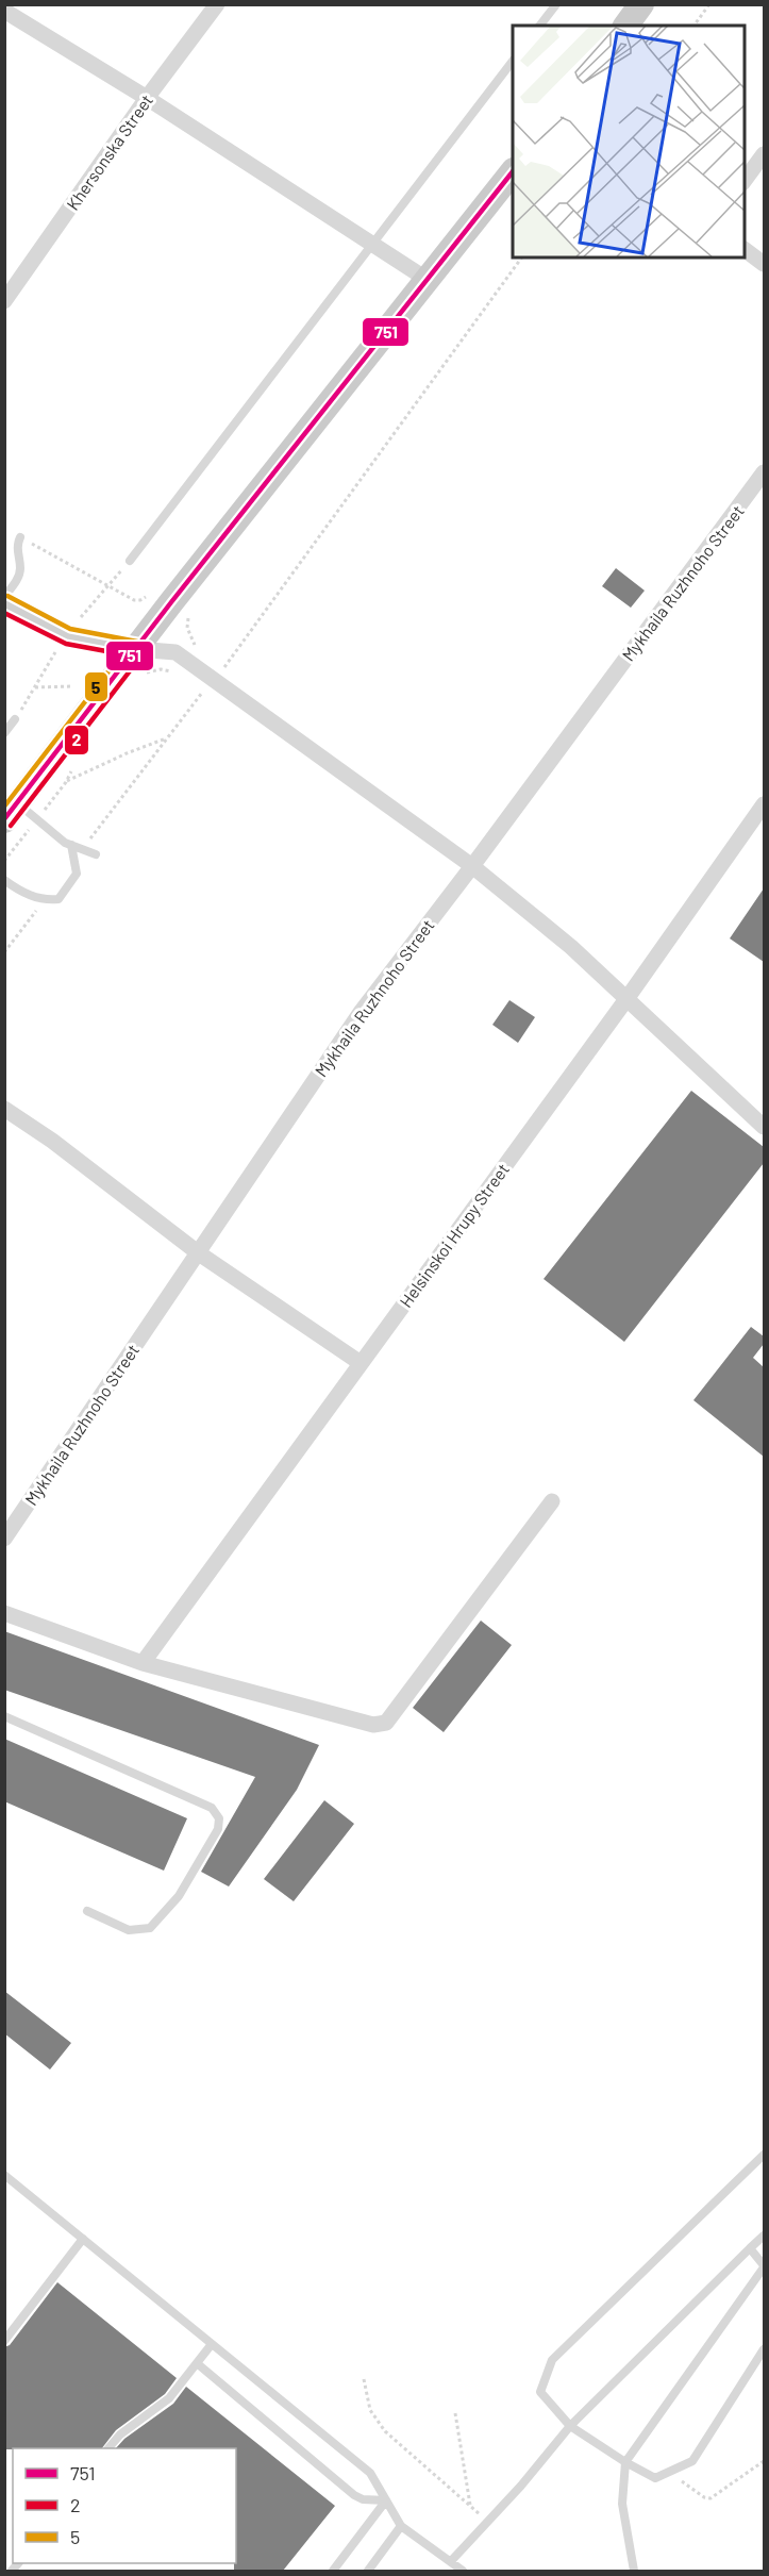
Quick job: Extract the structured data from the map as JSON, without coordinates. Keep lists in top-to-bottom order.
{
  "streets": {
    "street": ["Khersonska Street", "Mykhaila Ruzhnoho Street", "Helsinskoi Hrupy Street"]
  },
  "lines": ["transit line 751", "transit line 5", "transit line 2"],
  "legend": ["751", "2", "5"]
}
